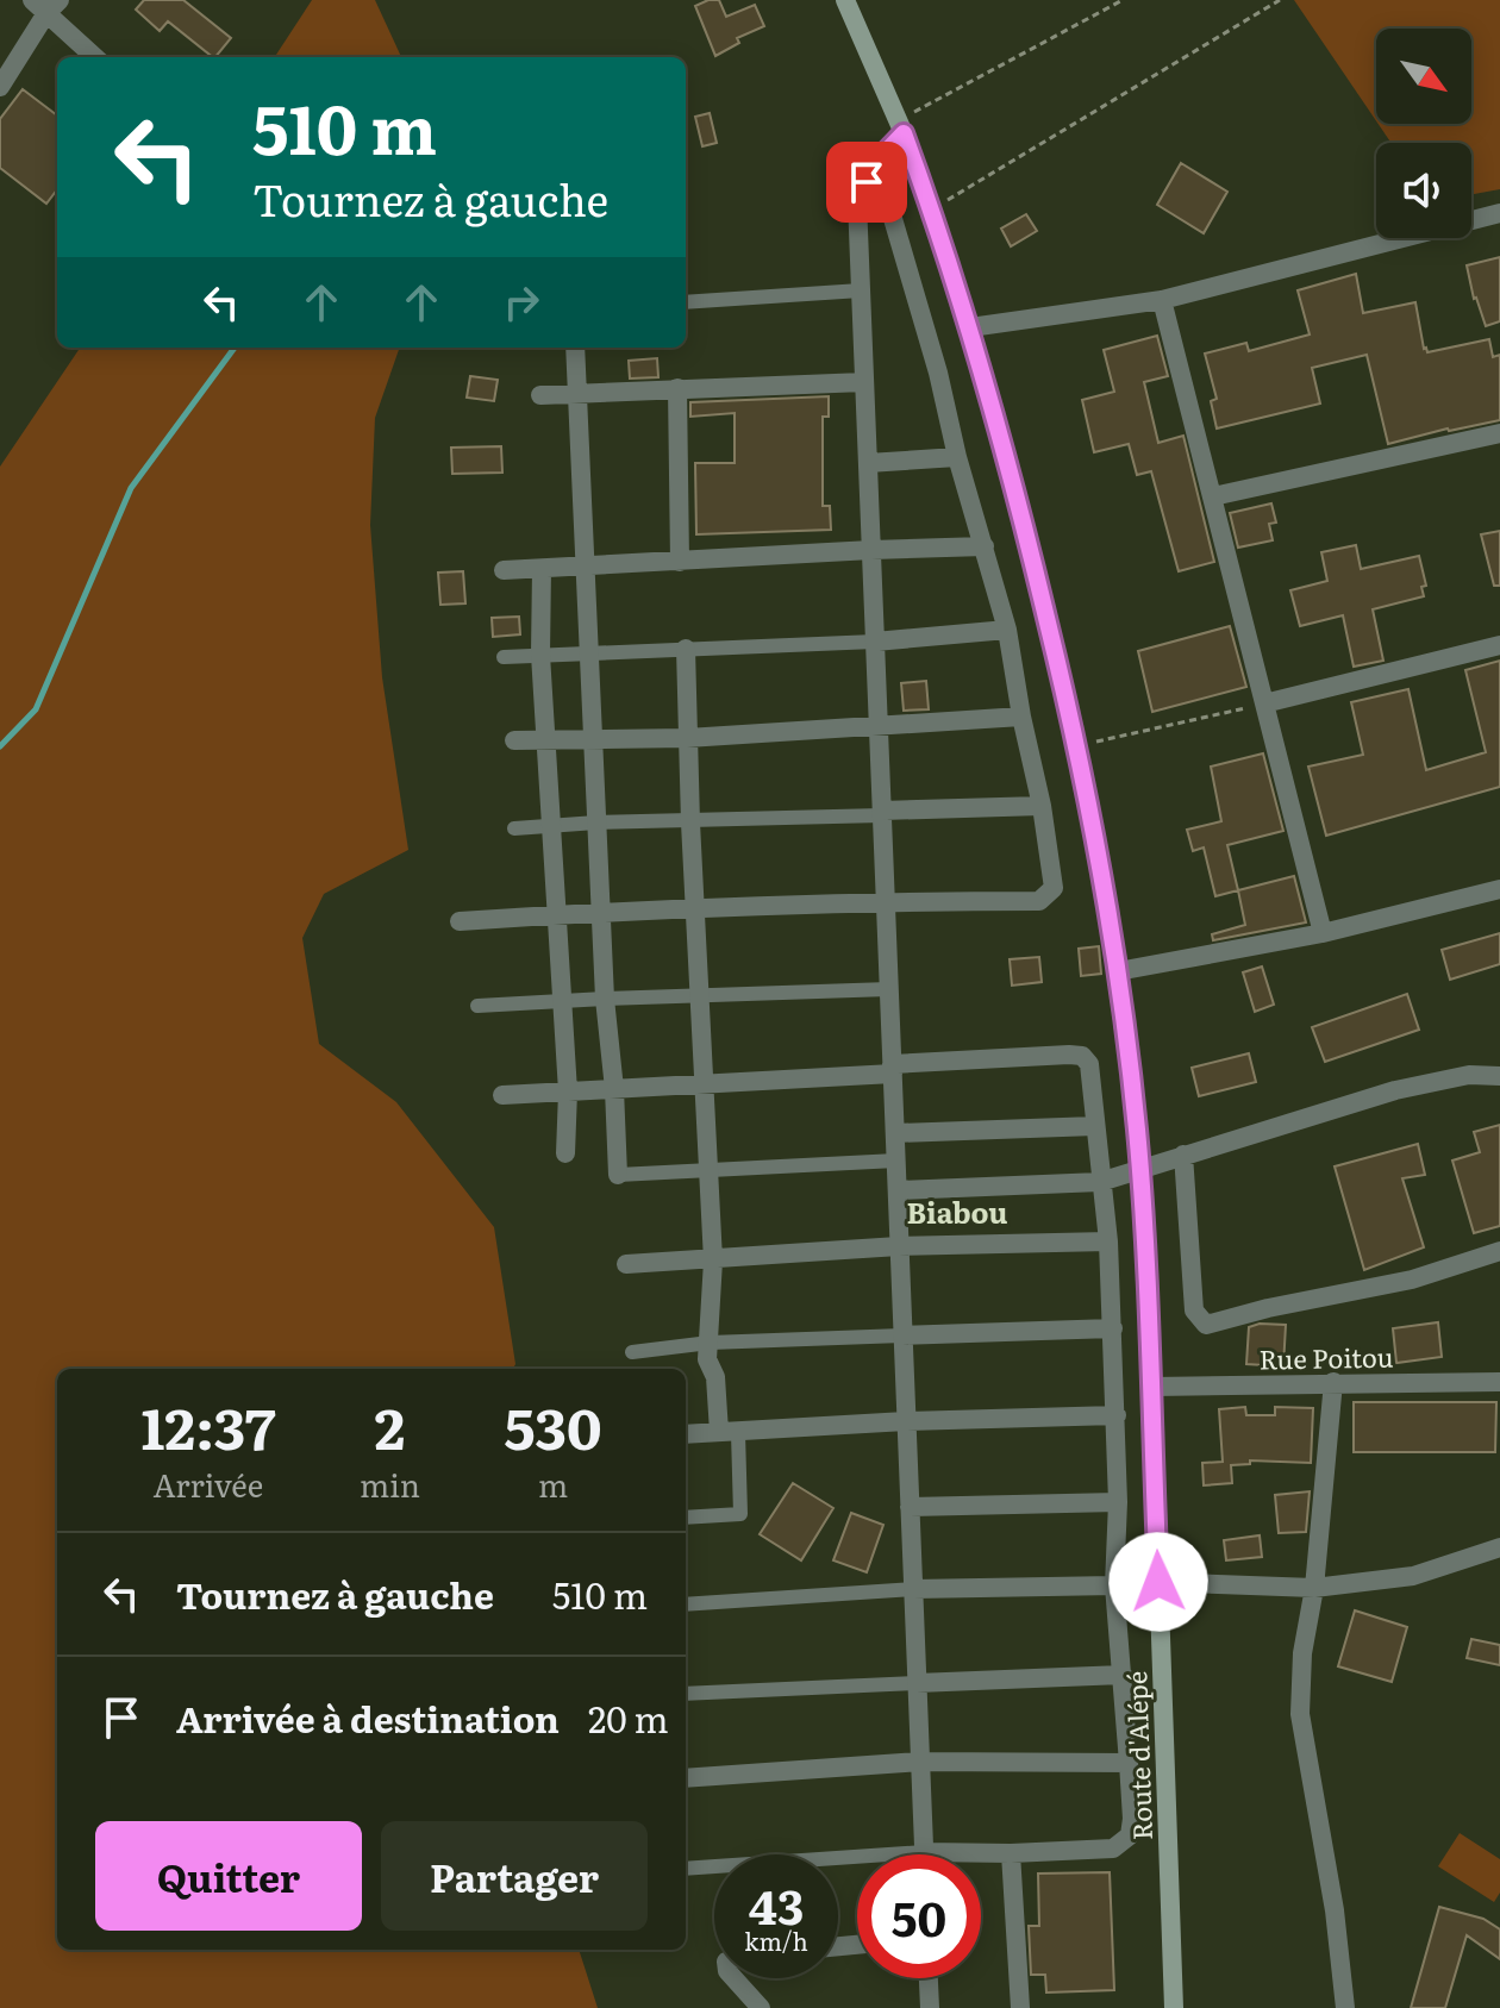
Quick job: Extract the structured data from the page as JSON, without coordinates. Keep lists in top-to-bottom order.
{
  "streets": {
    "main road": ["Route d'Alépé"],
    "street": ["Rue Poitou"]
  },
  "crossings": [
    ["Rue Poitou", "Route d'Alépé"]
  ],
  "districts": ["Biabou"],
  "north": "bottom right",
  "page": {
    "turn": ["510 m", "Tournez à gauche"],
    "eta": [
      "12:37",
      "Arrivée",
      "2",
      "min",
      "530",
      "m"
    ],
    "list": [
      {
        "name": "Tournez à gauche",
        "value": "510 m"
      },
      {
        "name": "Arrivée à destination",
        "value": "20 m"
      }
    ],
    "buttons": ["Quitter", "Partager"],
    "speed": "43 km/h",
    "limit": "50"
  }
}
